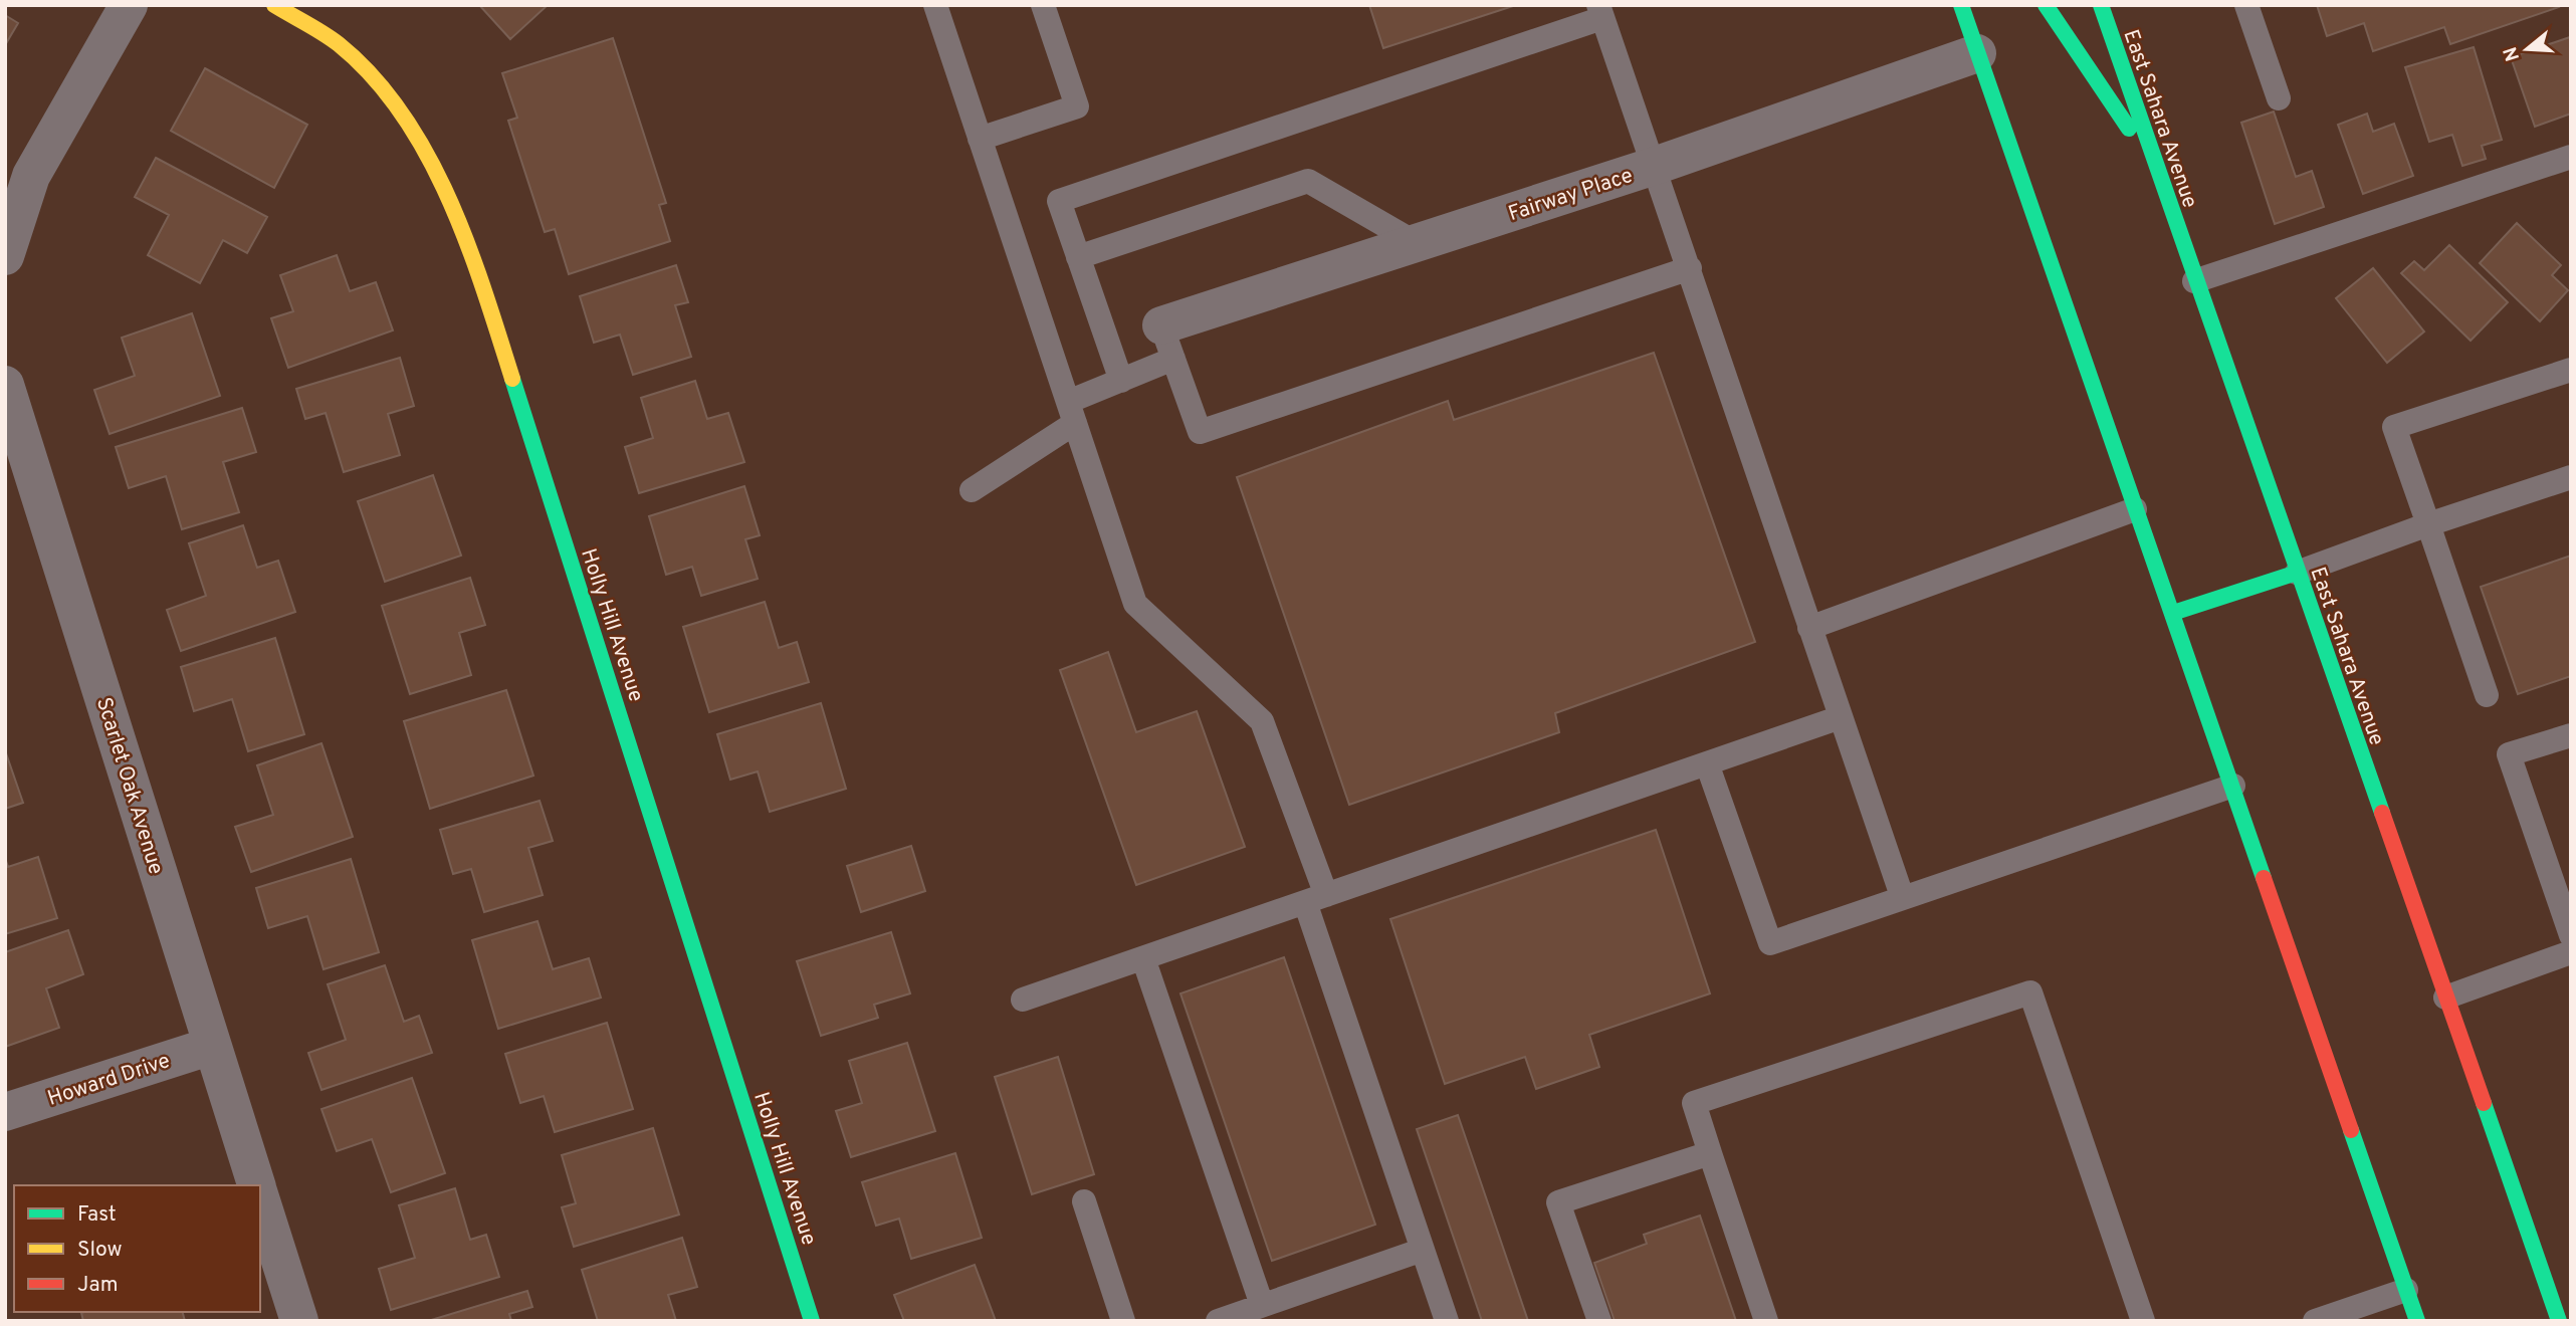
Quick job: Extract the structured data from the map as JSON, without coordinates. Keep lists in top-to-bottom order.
{
  "streets": {
    "main road": ["East Sahara Avenue", "Holly Hill Avenue"],
    "street": ["Fairway Place", "Scarlet Oak Avenue", "Howard Drive"]
  },
  "crossings": [
    ["Scarlet Oak Avenue", "Howard Drive"]
  ],
  "legend": ["Fast", "Slow", "Jam"],
  "north": "left"
}
